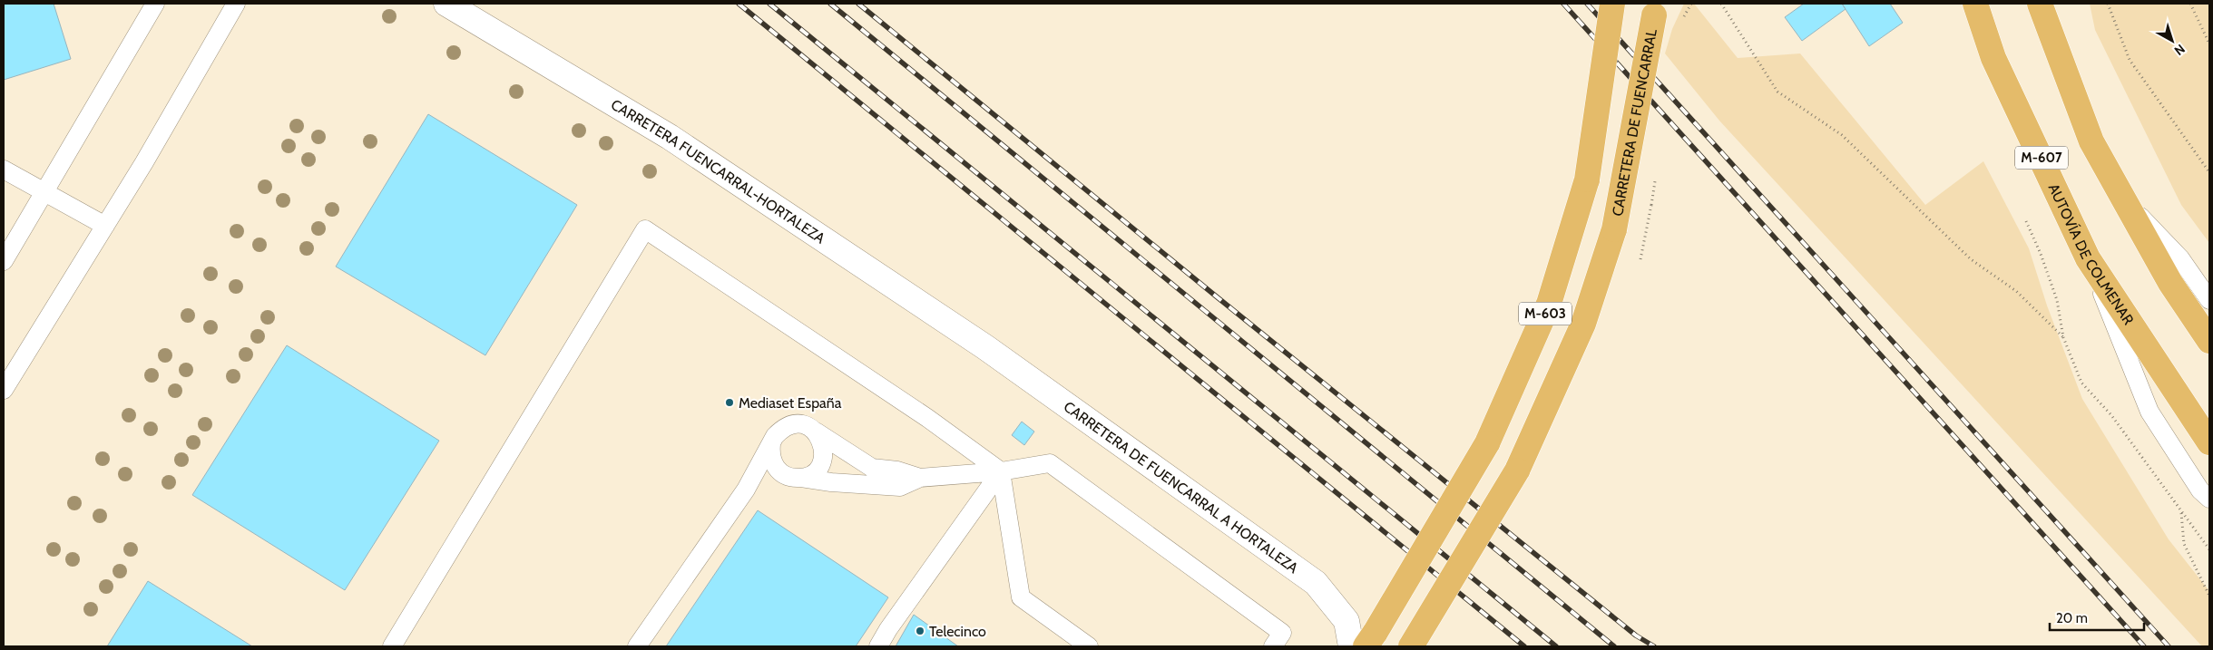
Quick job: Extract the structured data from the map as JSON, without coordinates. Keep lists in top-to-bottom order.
{
  "streets": {
    "highway": [
      "CARRETERA DE FUENCARRAL",
      "M-607",
      "AUTOVÍA DE COLMENAR",
      "M-603"
    ],
    "street": ["CARRETERA FUENCARRAL-HORTALEZA", "CARRETERA DE FUENCARRAL A HORTALEZA"]
  },
  "crossings": [
    ["CARRETERA FUENCARRAL-HORTALEZA", "CARRETERA DE FUENCARRAL A HORTALEZA"]
  ],
  "places": ["Mediaset España", "Telecinco"],
  "scale_bar": "20 m",
  "north": "bottom right"
}
